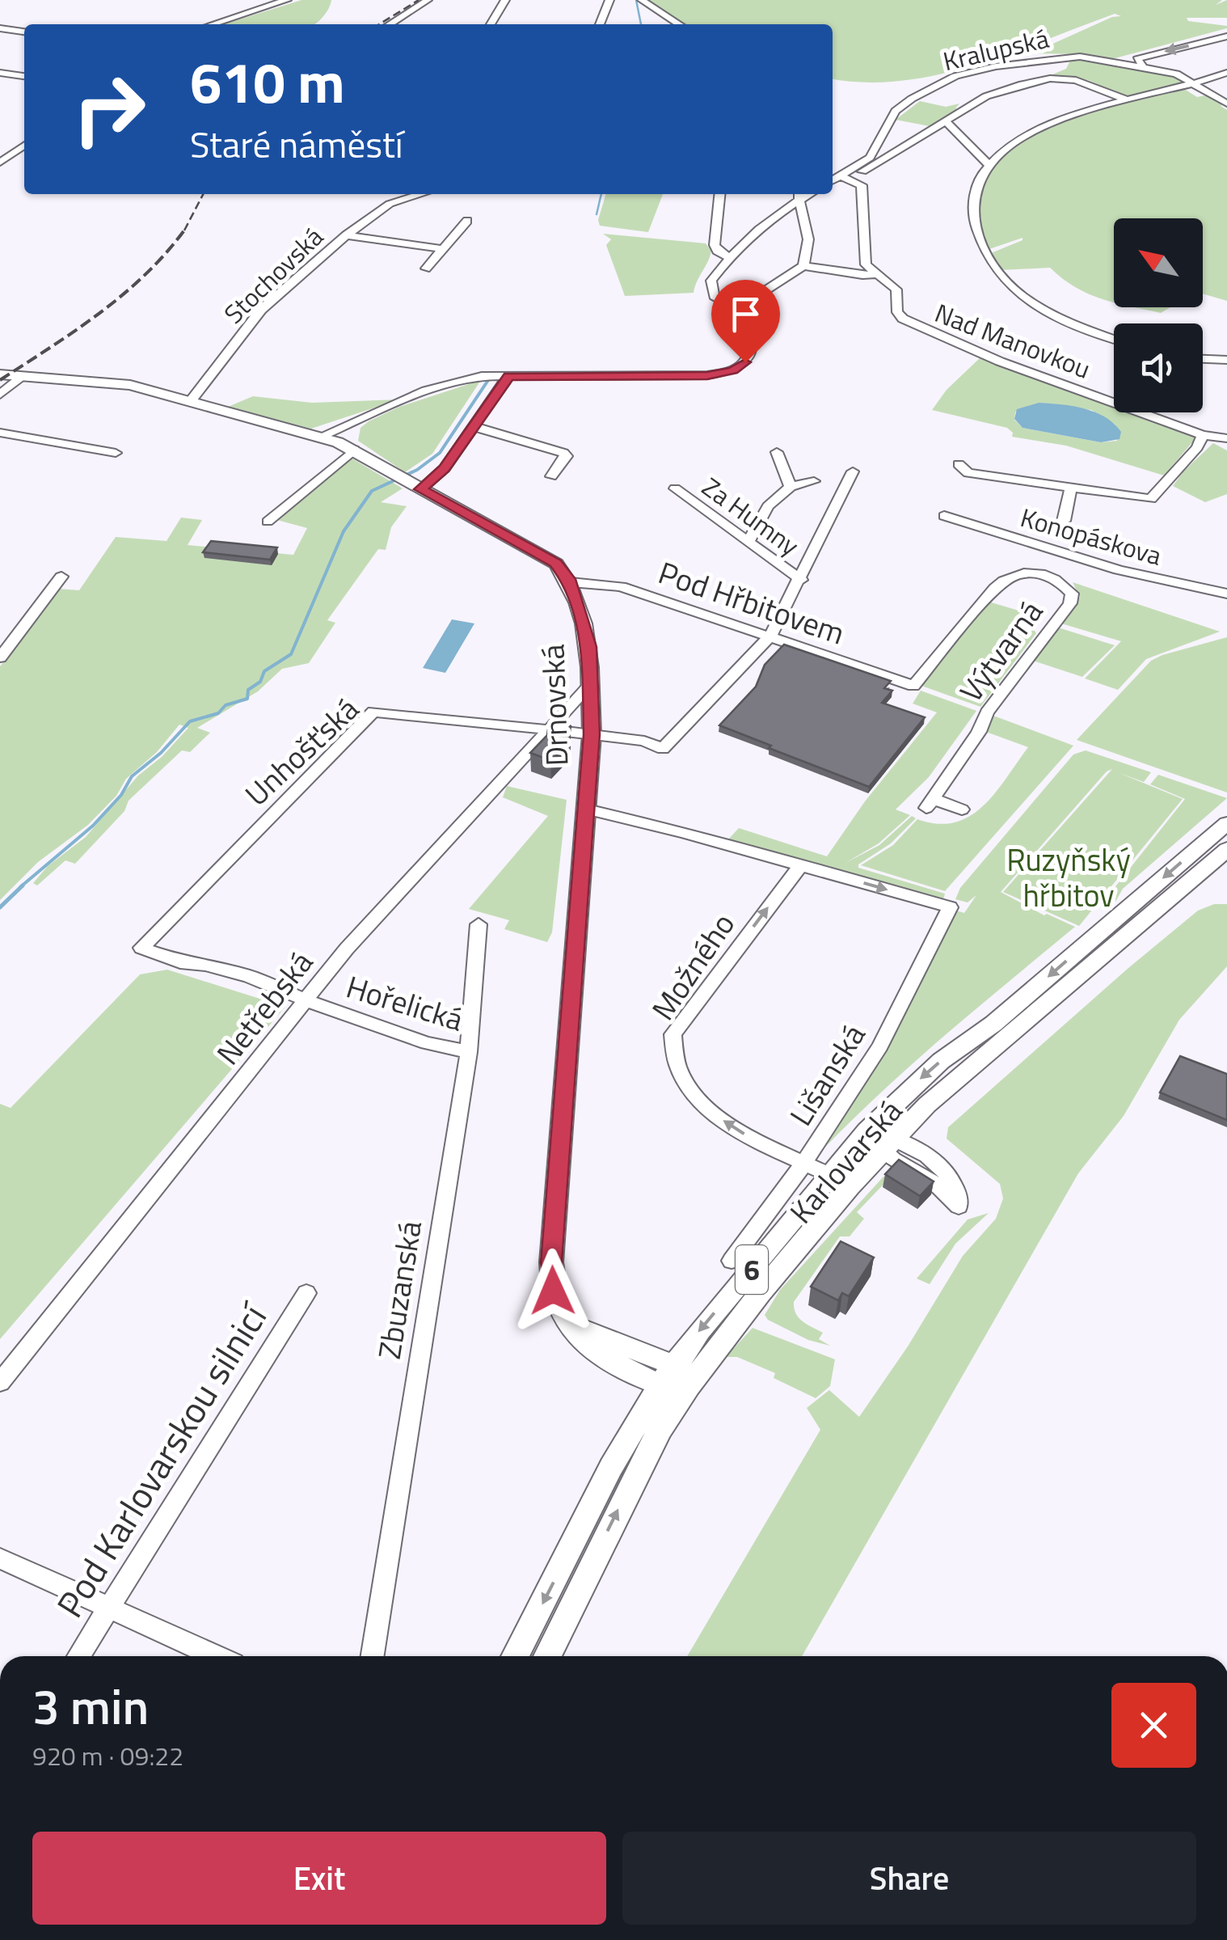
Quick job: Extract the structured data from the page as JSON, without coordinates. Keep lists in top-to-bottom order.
{
  "streets": {
    "main road": ["Drnovská", "Karlovarská", "6"],
    "street": [
      "Kralupská",
      "Stochovská",
      "Nad Manovkou",
      "Za Humny",
      "Konopáskova",
      "Pod Hřbitovem",
      "Výtvarná",
      "Unhošťská",
      "Možného",
      "Hořelická",
      "Netřebská",
      "Lišanská",
      "Zbuzanská",
      "Pod Karlovarskou silnicí"
    ]
  },
  "crossings": [
    ["Kralupská", "Nad Manovkou"],
    ["Za Humny", "Pod Hřbitovem"],
    ["Za Humny", "Drnovská"],
    ["Pod Hřbitovem", "Výtvarná"],
    ["Pod Hřbitovem", "Drnovská"],
    ["Drnovská", "Netřebská"],
    ["Drnovská", "Karlovarská"],
    ["Unhošťská", "Hořelická"],
    ["Unhošťská", "Netřebská"],
    ["Možného", "Lišanská"],
    ["Možného", "Karlovarská"],
    ["Hořelická", "Netřebská"],
    ["Hořelická", "Zbuzanská"]
  ],
  "parks": ["Ruzyňský hřbitov"],
  "north": "top left",
  "page": {
    "turn": ["610 m", "Staré náměstí"],
    "heading": ["3 min", "920 m · 09:22"],
    "buttons": ["Exit", "Share"]
  }
}
